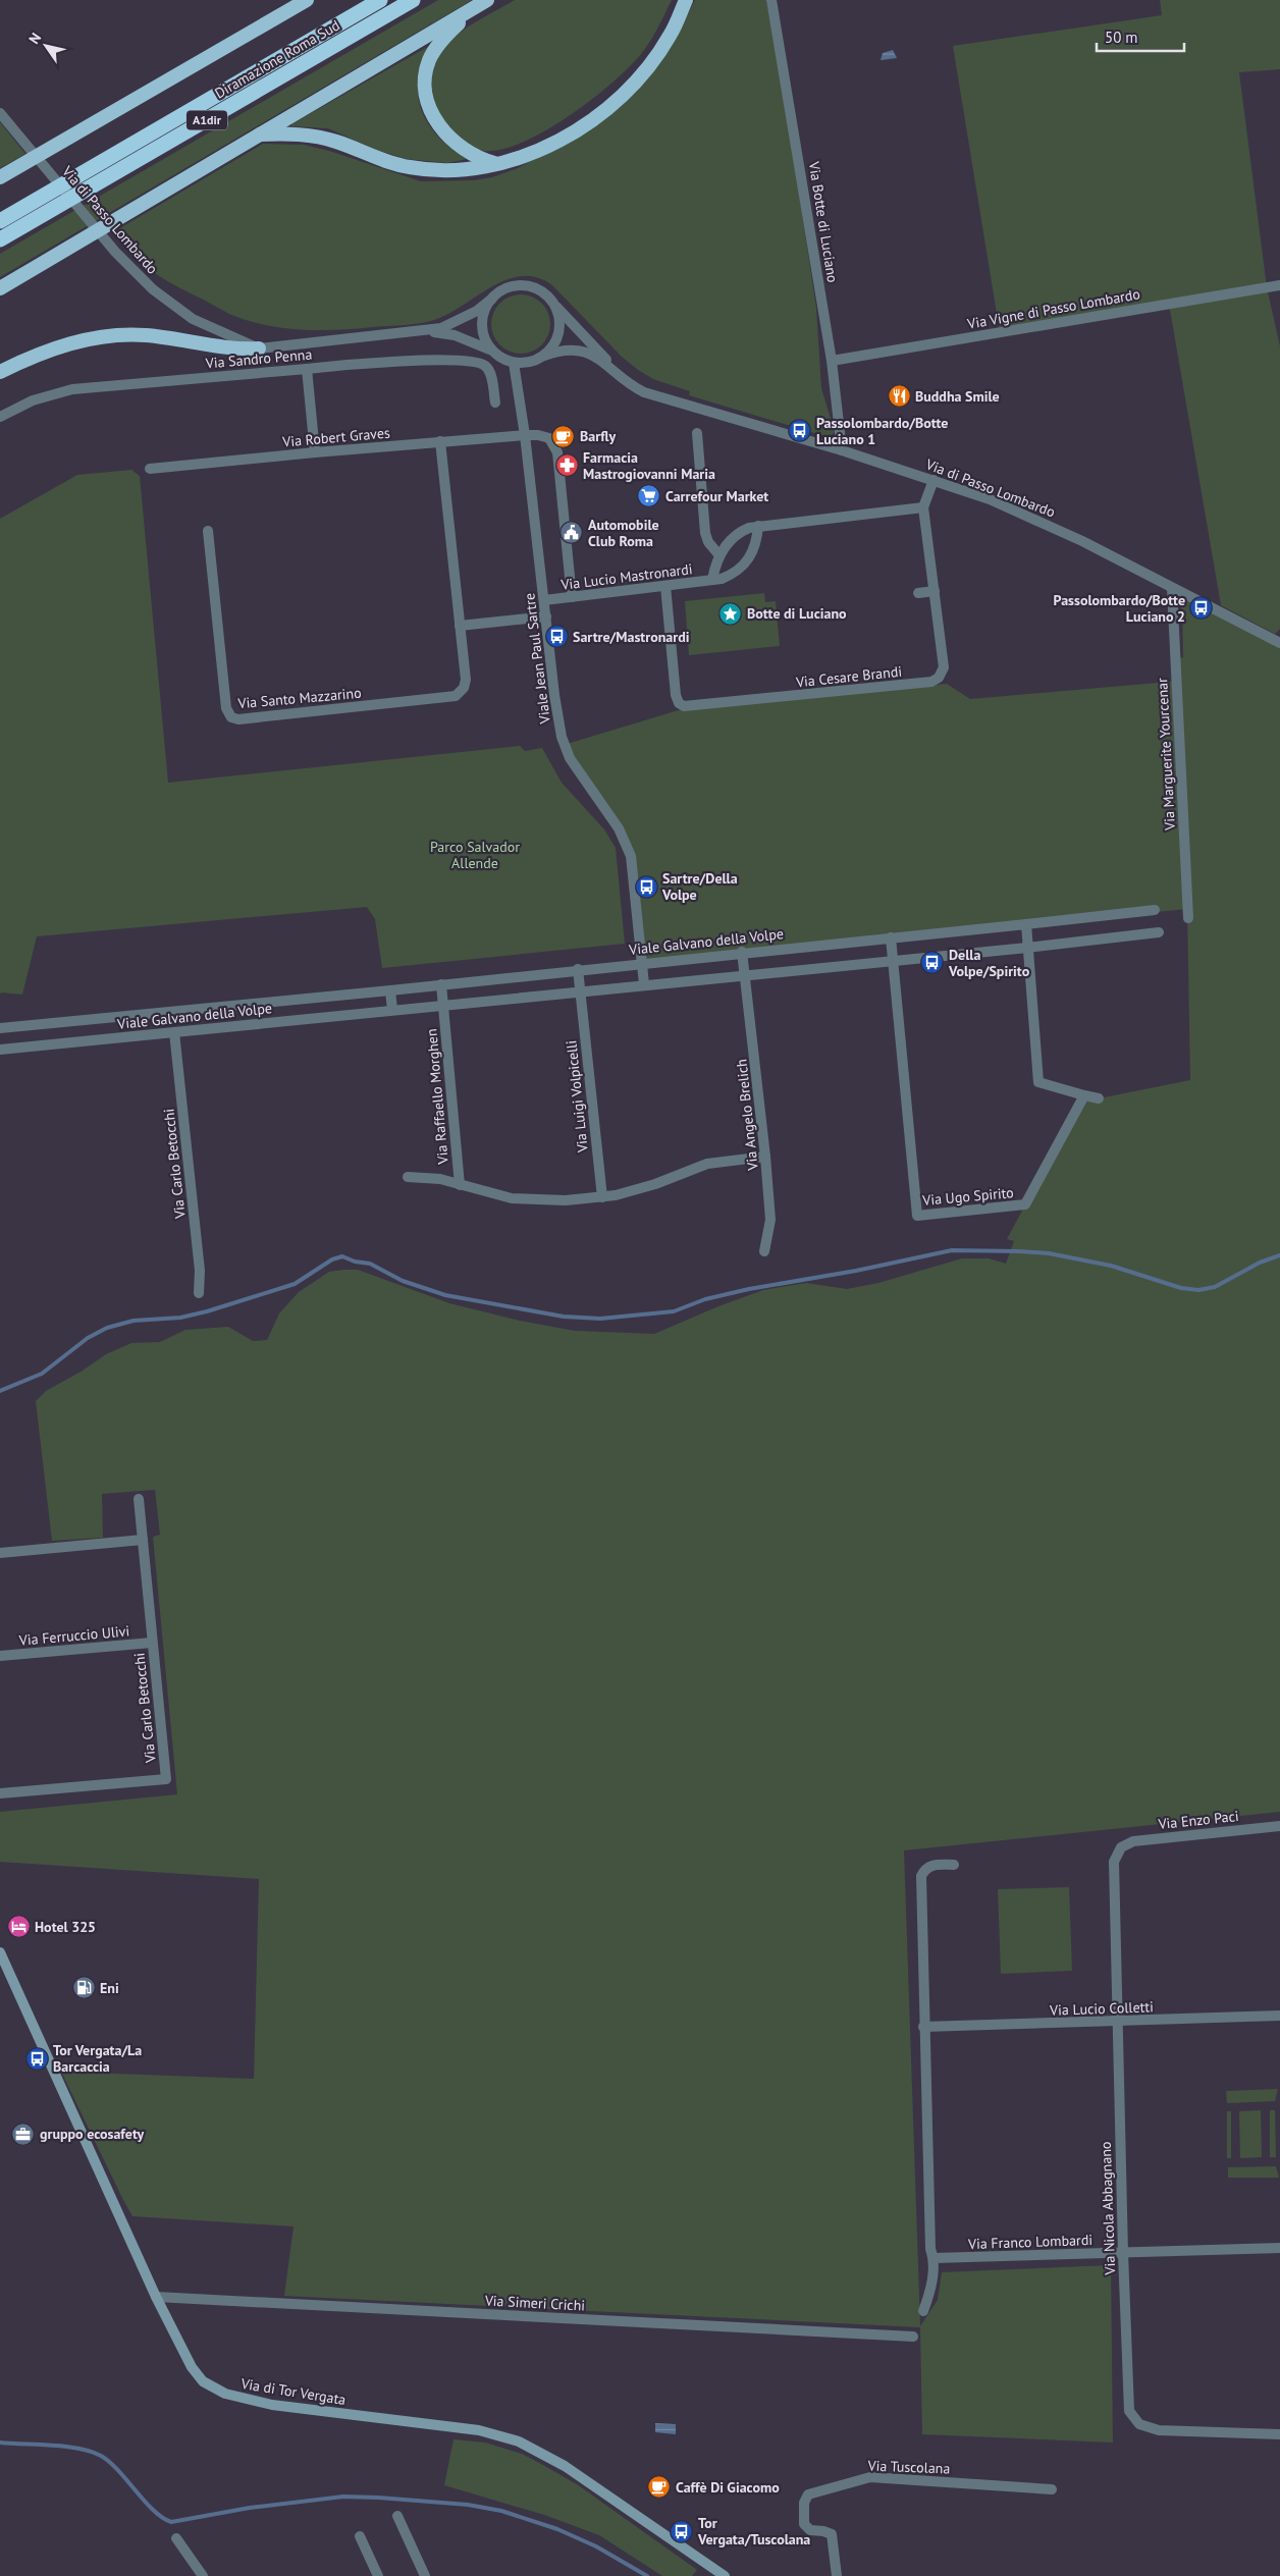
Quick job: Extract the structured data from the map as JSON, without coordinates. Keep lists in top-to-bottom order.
{
  "streets": {
    "highway": ["Diramazione Roma Sud", "A1dir"],
    "main road": ["Via di Tor Vergata"],
    "street": [
      "Via di Passo Lombardo",
      "Via Botte di Luciano",
      "Via Vigne di Passo Lombardo",
      "Via Sandro Penna",
      "Via Robert Graves",
      "Via Lucio Mastronardi",
      "Viale Jean Paul Sartre",
      "Via Cesare Brandi",
      "Via Santo Mazzarino",
      "Via Marguerite Yourcenar",
      "Viale Galvano della Volpe",
      "Via Raffaello Morghen",
      "Via Luigi Volpicelli",
      "Via Angelo Brelich",
      "Via Carlo Betocchi",
      "Via Ugo Spirito",
      "Via Ferruccio Ulivi",
      "Via Enzo Paci",
      "Via Lucio Colletti",
      "Via Nicola Abbagnano",
      "Via Franco Lombardi",
      "Via Simeri Crichi",
      "Via Tuscolana"
    ]
  },
  "crossings": [
    ["Via di Passo Lombardo", "Via Botte di Luciano"],
    ["Via di Passo Lombardo", "Viale Jean Paul Sartre"],
    ["Via di Passo Lombardo", "Via Cesare Brandi"],
    ["Via di Passo Lombardo", "Via Marguerite Yourcenar"],
    ["Via Botte di Luciano", "Via Vigne di Passo Lombardo"],
    ["Via Robert Graves", "Via Lucio Mastronardi"],
    ["Via Robert Graves", "Viale Jean Paul Sartre"],
    ["Via Robert Graves", "Via Santo Mazzarino"],
    ["Via Lucio Mastronardi", "Viale Jean Paul Sartre"],
    ["Via Lucio Mastronardi", "Via Cesare Brandi"],
    ["Viale Jean Paul Sartre", "Viale Galvano della Volpe"],
    ["Viale Galvano della Volpe", "Via Raffaello Morghen"],
    ["Viale Galvano della Volpe", "Via Luigi Volpicelli"],
    ["Viale Galvano della Volpe", "Via Angelo Brelich"],
    ["Viale Galvano della Volpe", "Via Carlo Betocchi"],
    ["Viale Galvano della Volpe", "Via Ugo Spirito"],
    ["Via Carlo Betocchi", "Via Ferruccio Ulivi"],
    ["Via Enzo Paci", "Via Nicola Abbagnano"],
    ["Via Lucio Colletti", "Via Nicola Abbagnano"],
    ["Via Nicola Abbagnano", "Via Franco Lombardi"],
    ["Via Simeri Crichi", "Via di Tor Vergata"]
  ],
  "parks": ["Parco Salvador Allende"],
  "places": {
    "restaurant": ["Buddha Smile"],
    "bus stop": [
      "Passolombardo/Botte Luciano 1",
      "Passolombardo/Botte Luciano 2",
      "Sartre/Mastronardi",
      "Sartre/Della Volpe",
      "Della Volpe/Spirito",
      "Tor Vergata/La Barcaccia",
      "Tor Vergata/Tuscolana"
    ],
    "cafe": ["Barfly", "Caffè Di Giacomo"],
    "pharmacy": ["Farmacia Mastrogiovanni Maria"],
    "supermarket": ["Carrefour Market"],
    "public building": ["Automobile Club Roma"],
    "place": ["Botte di Luciano"],
    "hotel": ["Hotel 325"],
    "fuel station": ["Eni"],
    "office": ["gruppo ecosafety"]
  },
  "scale_bar": "50 m",
  "north": "top left"
}
